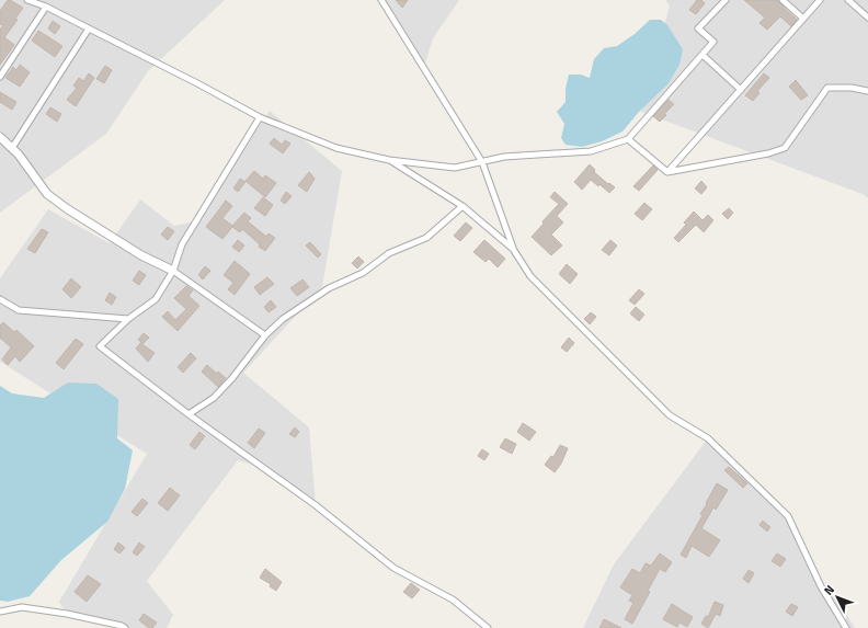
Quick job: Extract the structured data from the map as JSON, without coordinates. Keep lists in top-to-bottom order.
{
  "north": "top left"
}
